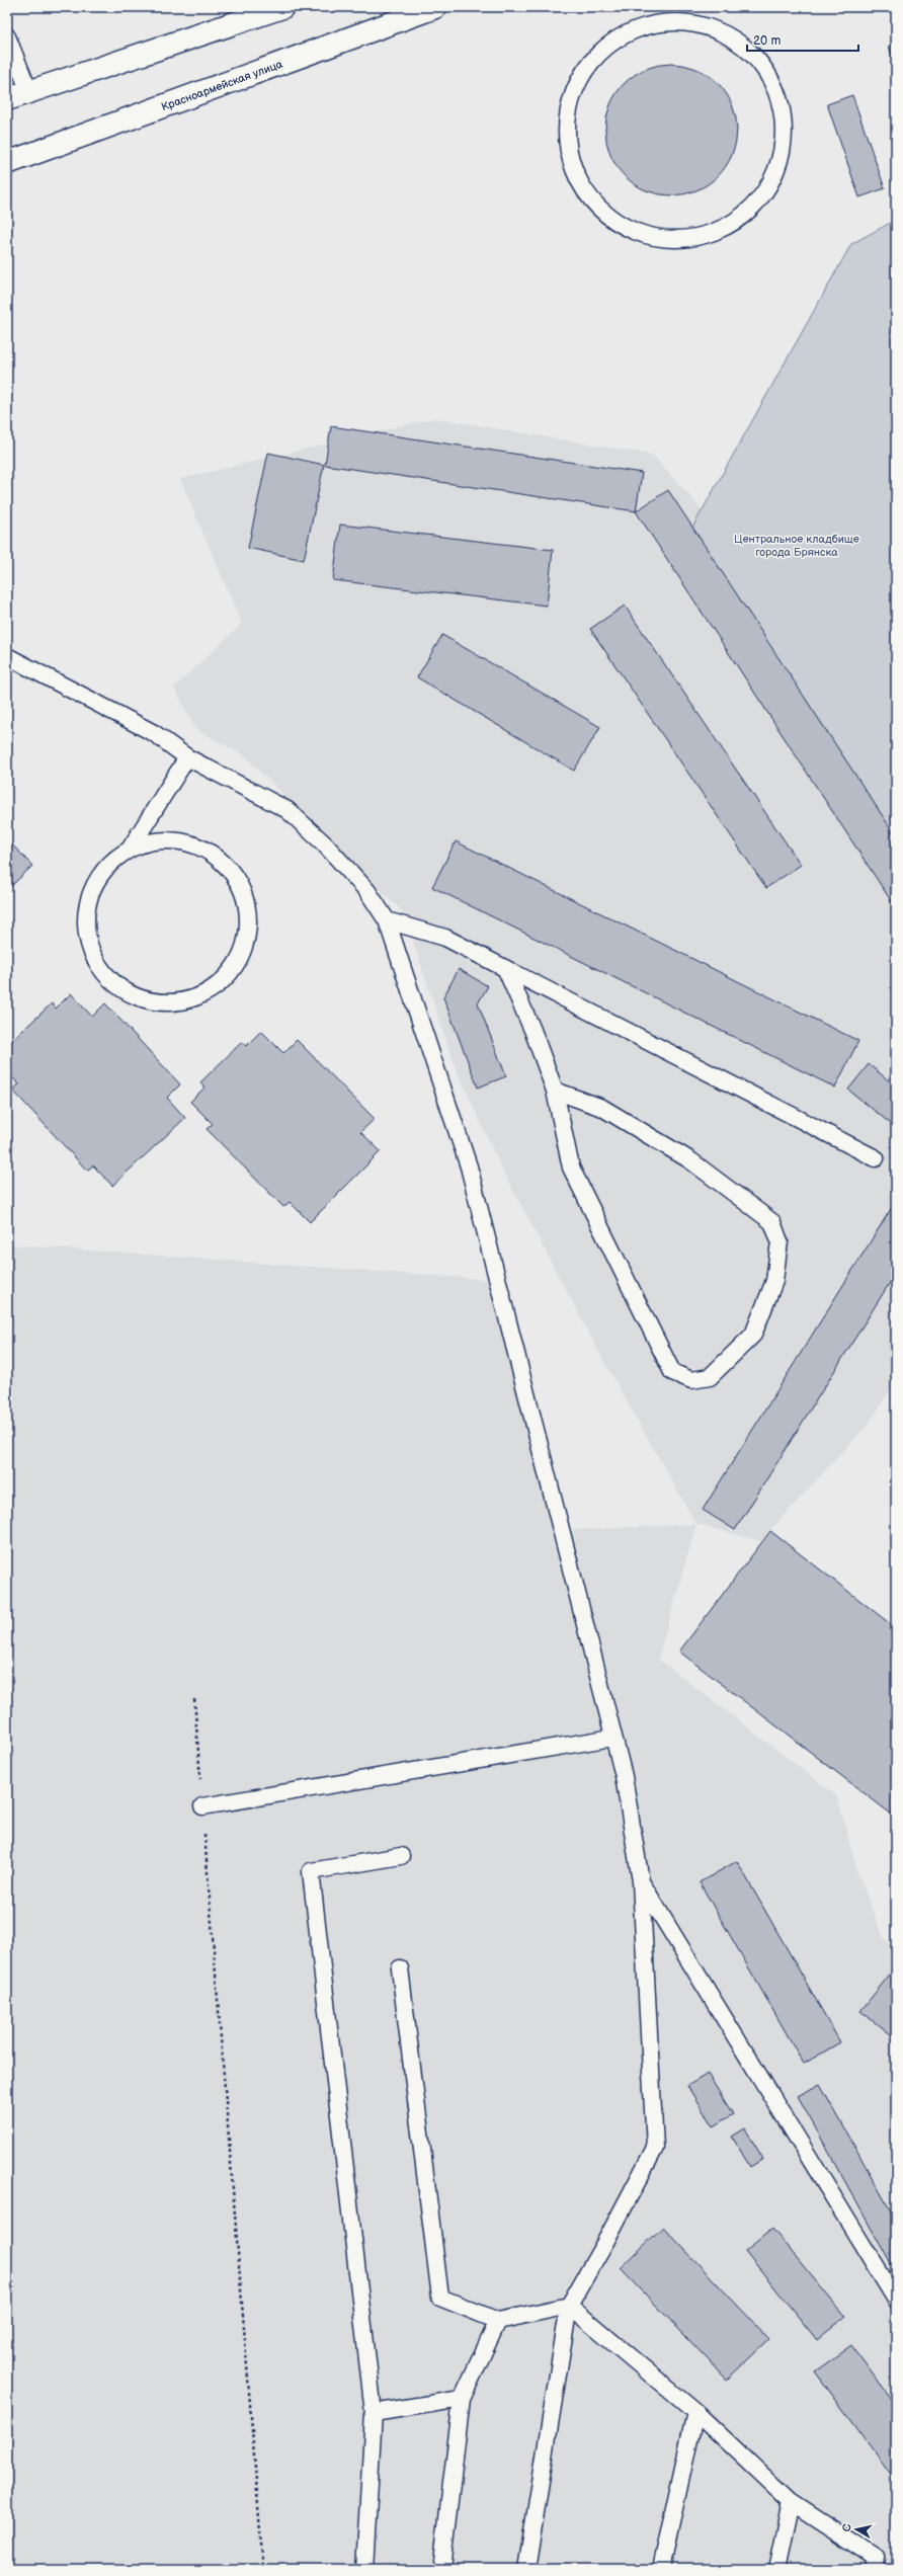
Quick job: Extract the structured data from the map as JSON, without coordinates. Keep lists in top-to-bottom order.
{
  "streets": {
    "main road": ["Красноармейская улица"]
  },
  "parks": ["Центральное кладбище города Брянска"],
  "scale_bar": "20 m",
  "north": "left"
}
